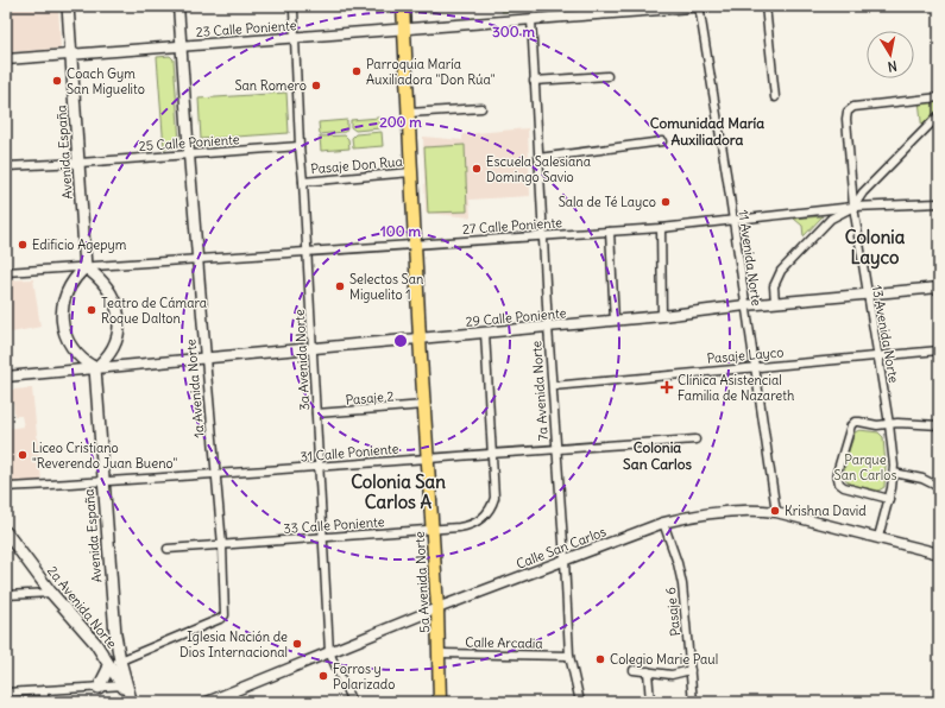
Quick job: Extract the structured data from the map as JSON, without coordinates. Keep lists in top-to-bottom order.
{
  "streets": {
    "main road": ["Avenida España", "5a Avenida Norte", "2a Avenida Norte"],
    "street": [
      "23 Calle Poniente",
      "25 Calle Poniente",
      "Pasaje Don Rua",
      "27 Calle Poniente",
      "11 Avenida Norte",
      "29 Calle Poniente",
      "13 Avenida Norte",
      "Pasaje Layco",
      "3a Avenida Norte",
      "1a Avenida Norte",
      "7a Avenida Norte",
      "Pasaje 2",
      "31 Calle Poniente",
      "33 Calle Poniente",
      "Calle San Carlos",
      "Pasaje 6",
      "Calle Arcadia"
    ]
  },
  "crossings": [
    ["23 Calle Poniente", "Avenida España"],
    ["23 Calle Poniente", "11 Avenida Norte"],
    ["23 Calle Poniente", "3a Avenida Norte"],
    ["23 Calle Poniente", "1a Avenida Norte"],
    ["23 Calle Poniente", "7a Avenida Norte"],
    ["23 Calle Poniente", "5a Avenida Norte"],
    ["25 Calle Poniente", "Avenida España"],
    ["25 Calle Poniente", "3a Avenida Norte"],
    ["25 Calle Poniente", "1a Avenida Norte"],
    ["Avenida España", "27 Calle Poniente"],
    ["Avenida España", "29 Calle Poniente"],
    ["Avenida España", "1a Avenida Norte"],
    ["Avenida España", "31 Calle Poniente"],
    ["Avenida España", "2a Avenida Norte"],
    ["Pasaje Don Rua", "3a Avenida Norte"],
    ["Pasaje Don Rua", "5a Avenida Norte"],
    ["27 Calle Poniente", "11 Avenida Norte"],
    ["27 Calle Poniente", "13 Avenida Norte"],
    ["27 Calle Poniente", "3a Avenida Norte"],
    ["27 Calle Poniente", "1a Avenida Norte"],
    ["27 Calle Poniente", "7a Avenida Norte"],
    ["27 Calle Poniente", "5a Avenida Norte"],
    ["11 Avenida Norte", "29 Calle Poniente"],
    ["11 Avenida Norte", "Pasaje Layco"],
    ["11 Avenida Norte", "Calle San Carlos"],
    ["29 Calle Poniente", "13 Avenida Norte"],
    ["29 Calle Poniente", "3a Avenida Norte"],
    ["29 Calle Poniente", "1a Avenida Norte"],
    ["29 Calle Poniente", "7a Avenida Norte"],
    ["29 Calle Poniente", "33 Calle Poniente"],
    ["29 Calle Poniente", "5a Avenida Norte"],
    ["13 Avenida Norte", "Pasaje Layco"],
    ["13 Avenida Norte", "Calle San Carlos"],
    ["Pasaje Layco", "7a Avenida Norte"],
    ["3a Avenida Norte", "Pasaje 2"],
    ["3a Avenida Norte", "31 Calle Poniente"],
    ["3a Avenida Norte", "33 Calle Poniente"],
    ["3a Avenida Norte", "Calle San Carlos"],
    ["1a Avenida Norte", "31 Calle Poniente"],
    ["1a Avenida Norte", "33 Calle Poniente"],
    ["1a Avenida Norte", "2a Avenida Norte"],
    ["7a Avenida Norte", "31 Calle Poniente"],
    ["7a Avenida Norte", "Calle San Carlos"],
    ["7a Avenida Norte", "Calle Arcadia"],
    ["Pasaje 2", "5a Avenida Norte"],
    ["31 Calle Poniente", "33 Calle Poniente"],
    ["31 Calle Poniente", "5a Avenida Norte"],
    ["33 Calle Poniente", "5a Avenida Norte"],
    ["Calle San Carlos", "5a Avenida Norte"],
    ["Calle San Carlos", "Pasaje 6"],
    ["5a Avenida Norte", "Calle Arcadia"]
  ],
  "districts": [
    "Comunidad María Auxiliadora",
    "Colonia Layco",
    "Colonia San Carlos",
    "Colonia San Carlos A"
  ],
  "parks": ["Parque San Carlos"],
  "places": {
    "other": [
      "Parroquia María Auxiliadora \"Don Rúa\"",
      "Coach Gym San Miguelito",
      "San Romero",
      "Escuela Salesiana Domingo Savio",
      "Sala de Té Layco",
      "Edificio Agepym",
      "Selectos San Miguelito 1",
      "Teatro de Cámara Roque Dalton",
      "Liceo Cristiano \"Reverendo Juan Bueno\"",
      "Krishna David",
      "Iglesia Nación de Dios Internacional",
      "Colegio Marie Paul",
      "Forros y Polarizado"
    ],
    "health": ["Clínica Asistencial Familia de Nazareth"]
  },
  "north": "bottom",
  "rings": ["300 m", "200 m", "100 m"]
}
